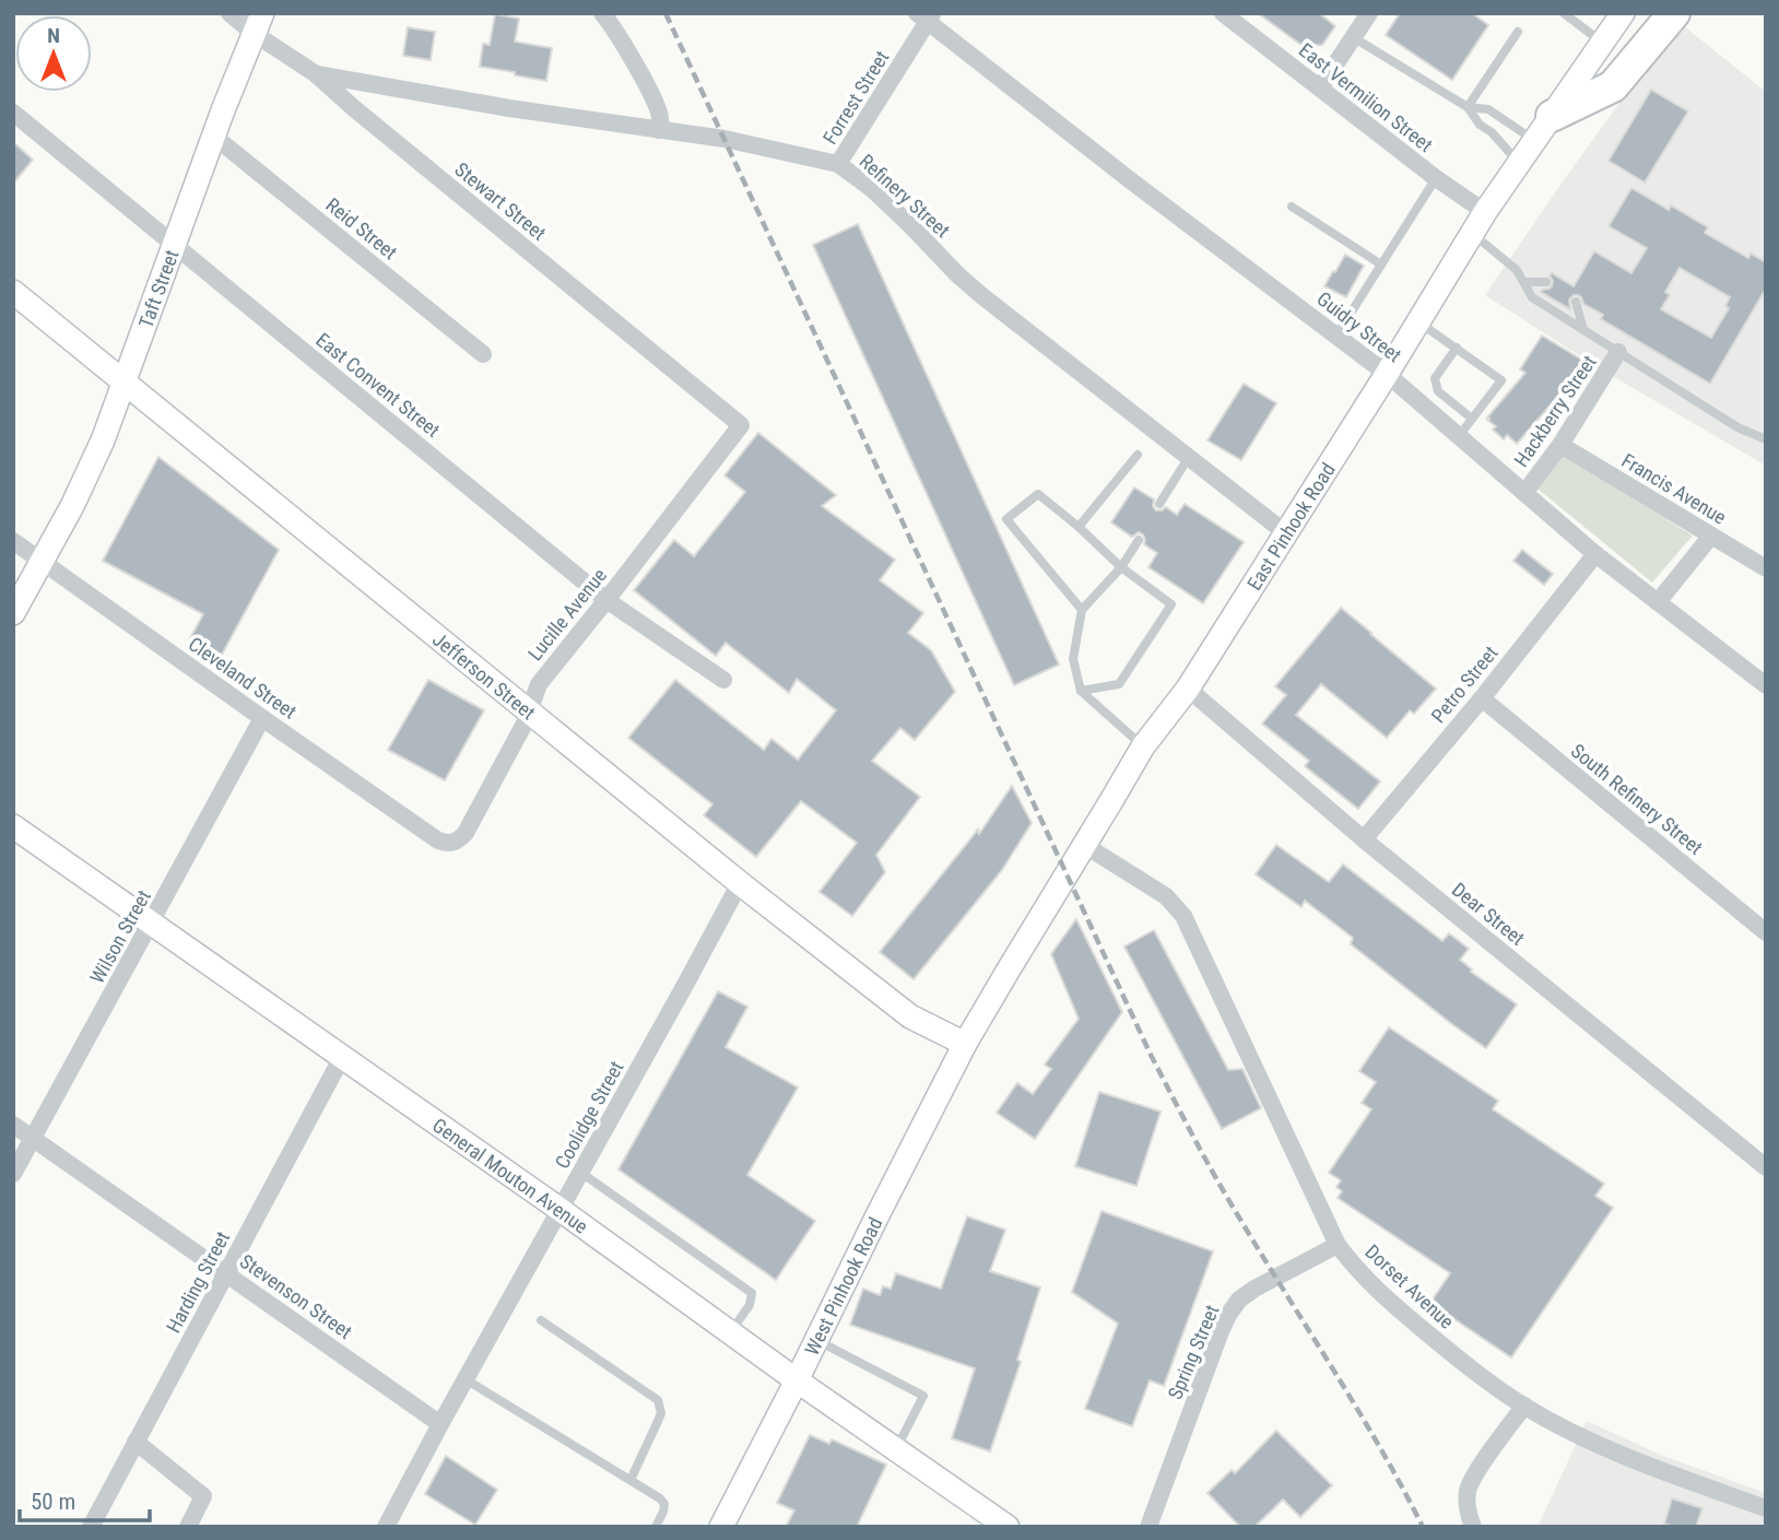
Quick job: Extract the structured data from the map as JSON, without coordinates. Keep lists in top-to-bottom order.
{
  "streets": {
    "street": [
      "Forrest Street",
      "East Vermilion Street",
      "Refinery Street",
      "Stewart Street",
      "Reid Street",
      "Taft Street",
      "Guidry Street",
      "East Convent Street",
      "Hackberry Street",
      "Francis Avenue",
      "East Pinhook Road",
      "Lucille Avenue",
      "Jefferson Street",
      "Cleveland Street",
      "Petro Street",
      "South Refinery Street",
      "Dear Street",
      "Wilson Street",
      "Coolidge Street",
      "General Mouton Avenue",
      "Harding Street",
      "West Pinhook Road",
      "Dorset Avenue",
      "Stevenson Street",
      "Spring Street"
    ]
  },
  "crossings": [
    ["Forrest Street", "Refinery Street"],
    ["Forrest Street", "Guidry Street"],
    ["East Vermilion Street", "East Pinhook Road"],
    ["Refinery Street", "Stewart Street"],
    ["Refinery Street", "East Pinhook Road"],
    ["Stewart Street", "Taft Street"],
    ["Stewart Street", "Lucille Avenue"],
    ["Reid Street", "Taft Street"],
    ["Taft Street", "East Convent Street"],
    ["Taft Street", "Jefferson Street"],
    ["Taft Street", "Cleveland Street"],
    ["Guidry Street", "Hackberry Street"],
    ["Guidry Street", "East Pinhook Road"],
    ["Guidry Street", "Petro Street"],
    ["East Convent Street", "Lucille Avenue"],
    ["Hackberry Street", "Francis Avenue"],
    ["East Pinhook Road", "Jefferson Street"],
    ["East Pinhook Road", "Dear Street"],
    ["East Pinhook Road", "West Pinhook Road"],
    ["East Pinhook Road", "Dorset Avenue"],
    ["Lucille Avenue", "Jefferson Street"],
    ["Lucille Avenue", "Cleveland Street"],
    ["Jefferson Street", "Coolidge Street"],
    ["Jefferson Street", "West Pinhook Road"],
    ["Cleveland Street", "Wilson Street"],
    ["Petro Street", "South Refinery Street"],
    ["Petro Street", "Dear Street"],
    ["Wilson Street", "General Mouton Avenue"],
    ["Wilson Street", "Stevenson Street"],
    ["Coolidge Street", "General Mouton Avenue"],
    ["Coolidge Street", "Stevenson Street"],
    ["General Mouton Avenue", "Harding Street"],
    ["General Mouton Avenue", "West Pinhook Road"],
    ["Harding Street", "Stevenson Street"],
    ["Dorset Avenue", "Spring Street"]
  ],
  "scale_bar": "50 m",
  "north": "top"
}
